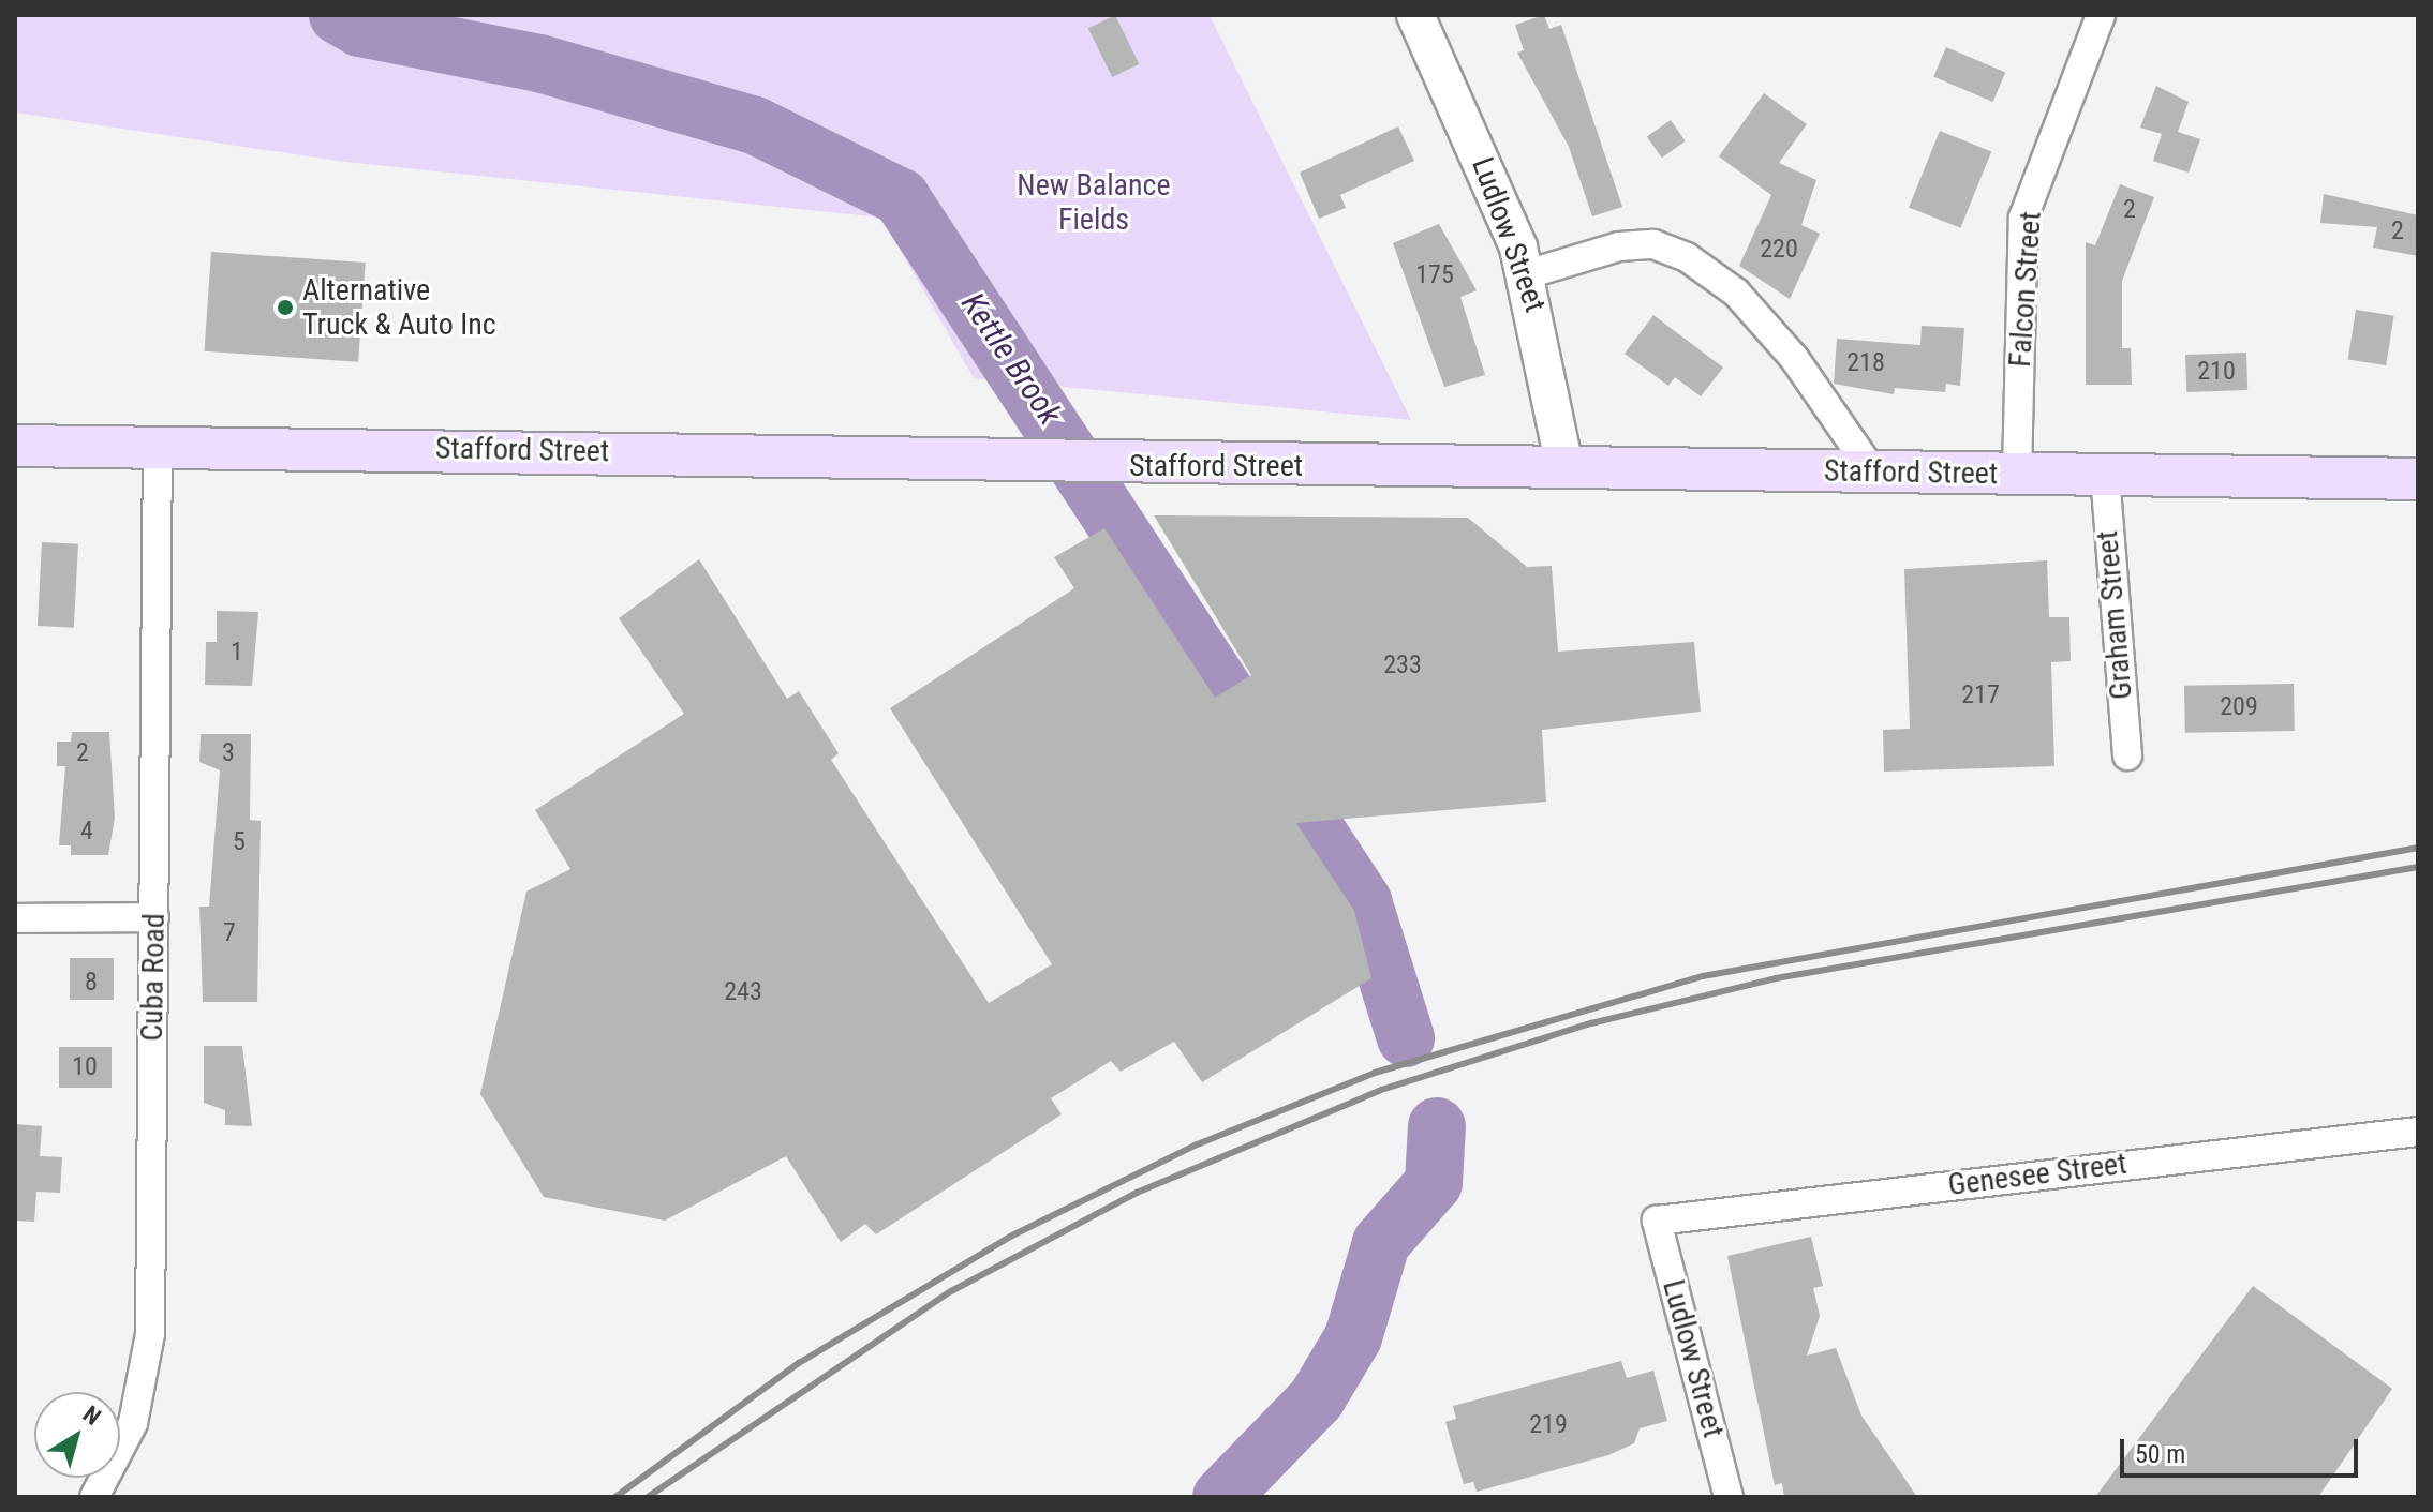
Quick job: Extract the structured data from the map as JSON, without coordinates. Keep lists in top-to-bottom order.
{
  "streets": {
    "main road": ["Stafford Street"],
    "street": [
      "Ludlow Street",
      "Falcon Street",
      "Graham Street",
      "Cuba Road",
      "Genesee Street"
    ]
  },
  "crossings": [
    ["Ludlow Street", "Stafford Street"],
    ["Ludlow Street", "Genesee Street"],
    ["Falcon Street", "Stafford Street"],
    ["Stafford Street", "Graham Street"],
    ["Stafford Street", "Cuba Road"]
  ],
  "water": ["Kettle Brook"],
  "parks": ["New Balance Fields"],
  "places": ["Alternative Truck & Auto Inc"],
  "house_numbers": [
    "2",
    "2",
    "220",
    "175",
    "218",
    "210",
    "1",
    "233",
    "217",
    "209",
    "2",
    "3",
    "4",
    "5",
    "7",
    "8",
    "243",
    "10",
    "219"
  ],
  "scale_bar": "50 m",
  "north": "top right"
}
